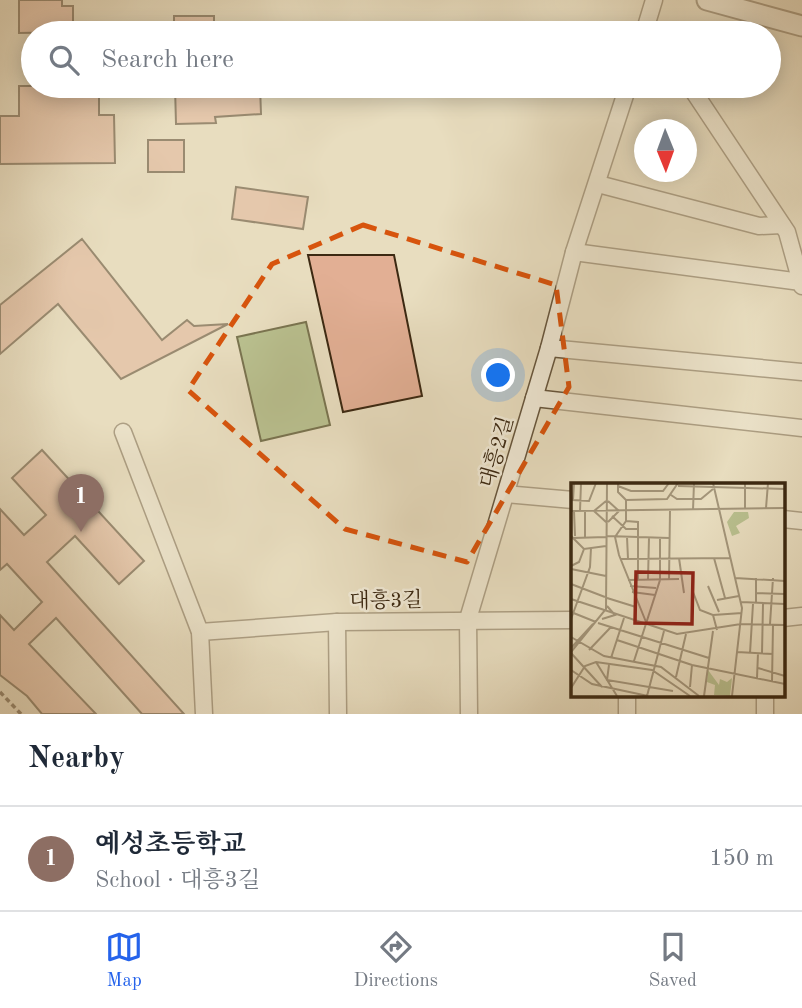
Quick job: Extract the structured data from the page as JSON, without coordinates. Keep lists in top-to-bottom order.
{
  "streets": {
    "street": ["대흥2길", "대흥3길"]
  },
  "crossings": [
    ["대흥2길", "대흥3길"]
  ],
  "north": "bottom",
  "page": {
    "search": "Search here",
    "pins": "1",
    "heading": "Nearby",
    "list": [
      {
        "mark": "1",
        "name": "예성초등학교",
        "note": "School · 대흥3길",
        "value": "150 m"
      }
    ],
    "nav": ["Map", "Directions", "Saved"]
  }
}
